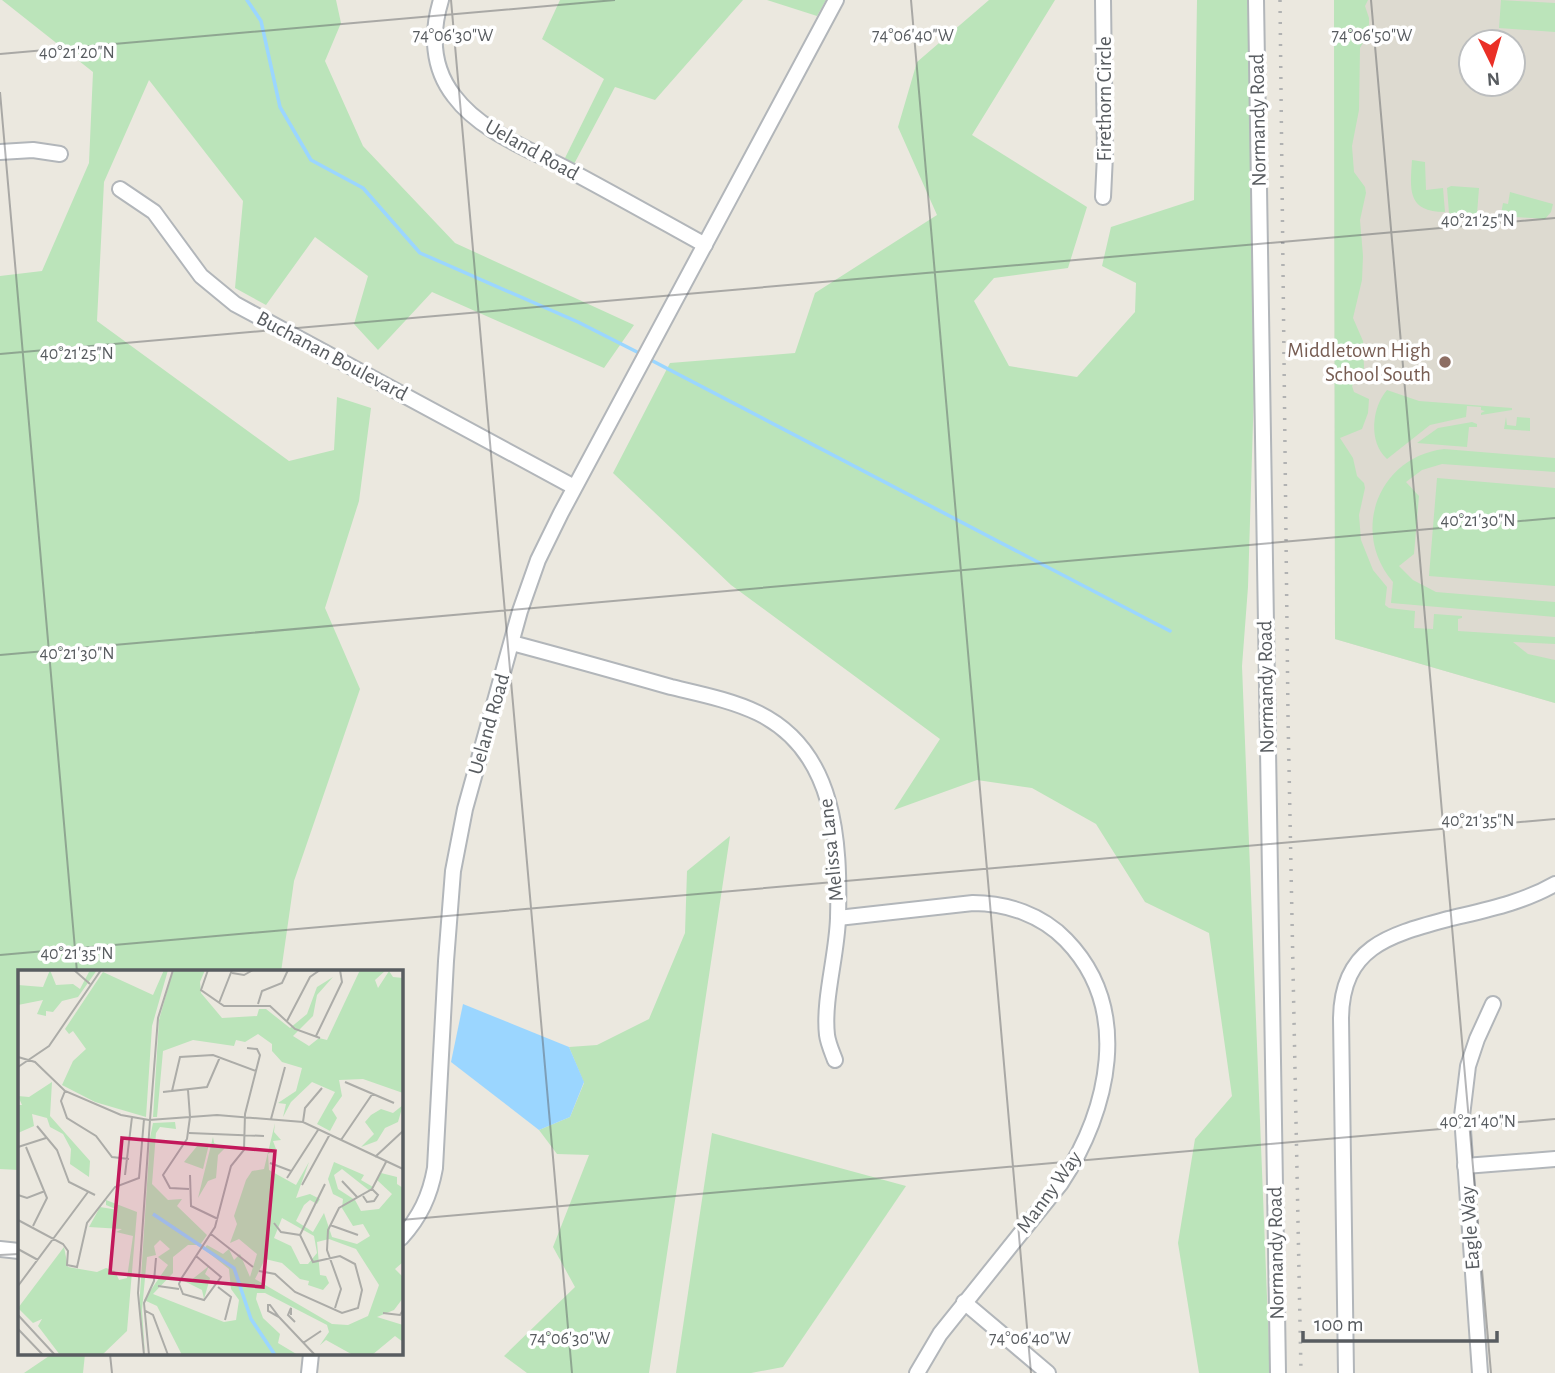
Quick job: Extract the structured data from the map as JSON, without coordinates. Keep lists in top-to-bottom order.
{
  "streets": {
    "street": [
      "Firethorn Circle",
      "Normandy Road",
      "Ueland Road",
      "Buchanan Boulevard",
      "Melissa Lane",
      "Manny Way",
      "Eagle Way"
    ]
  },
  "crossings": [
    ["Ueland Road", "Buchanan Boulevard"],
    ["Ueland Road", "Melissa Lane"],
    ["Melissa Lane", "Manny Way"]
  ],
  "places": ["Middletown High School South"],
  "scale_bar": "100 m",
  "north": "bottom",
  "coordinates": [
    "74°06'30\"W",
    "74°06'40\"W",
    "74°06'50\"W",
    "40°21'20\"N",
    "40°21'25\"N",
    "40°21'30\"N",
    "40°21'35\"N",
    "40°21'40\"N"
  ]
}
